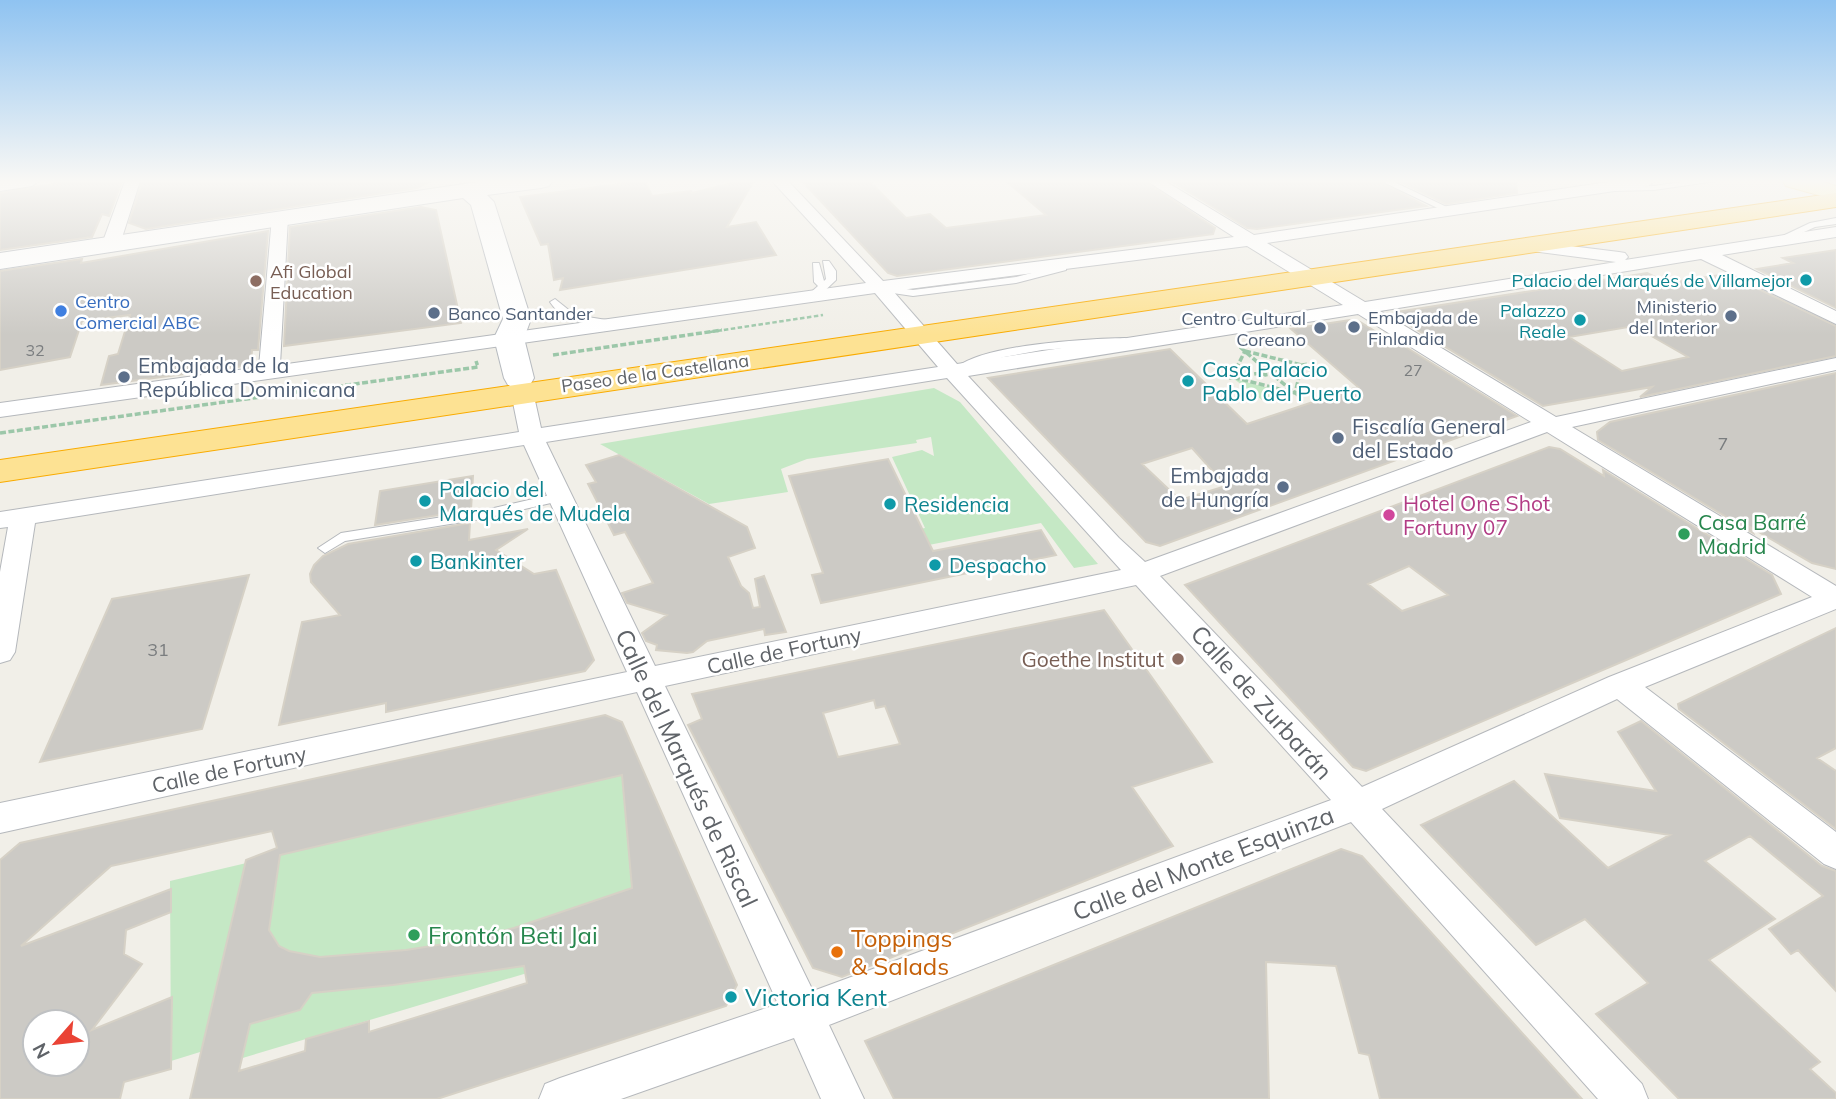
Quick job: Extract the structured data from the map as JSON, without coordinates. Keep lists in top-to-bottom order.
{
  "streets": {
    "highway": ["Paseo de la Castellana"],
    "street": [
      "Calle de Fortuny",
      "Calle de Zurbarán",
      "Calle del Marqués de Riscal",
      "Calle del Monte Esquinza"
    ]
  },
  "crossings": [
    ["Paseo de la Castellana", "Calle de Zurbarán"],
    ["Paseo de la Castellana", "Calle del Marqués de Riscal"],
    ["Calle de Fortuny", "Calle de Zurbarán"],
    ["Calle de Fortuny", "Calle del Marqués de Riscal"],
    ["Calle de Zurbarán", "Calle del Monte Esquinza"],
    ["Calle del Marqués de Riscal", "Calle del Monte Esquinza"]
  ],
  "places": [
    "Palacio del Marqués de Villamejor",
    "Afi Global Education",
    "Centro Comercial ABC",
    "Banco Santander",
    "Ministerio del Interior",
    "Palazzo Reale",
    "Embajada de Finlandia",
    "Centro Cultural Coreano",
    "Embajada de la República Dominicana",
    "Casa Palacio Pablo del Puerto",
    "Fiscalía General del Estado",
    "Embajada de Hungría",
    "Palacio del Marqués de Mudela",
    "Residencia",
    "Hotel One Shot Fortuny 07",
    "Casa Barré Madrid",
    "Bankinter",
    "Despacho",
    "Goethe Institut",
    "Frontón Beti Jai",
    "Toppings & Salads",
    "Victoria Kent"
  ],
  "house_numbers": [
    "32",
    "27",
    "7",
    "31"
  ],
  "north": "bottom left"
}
